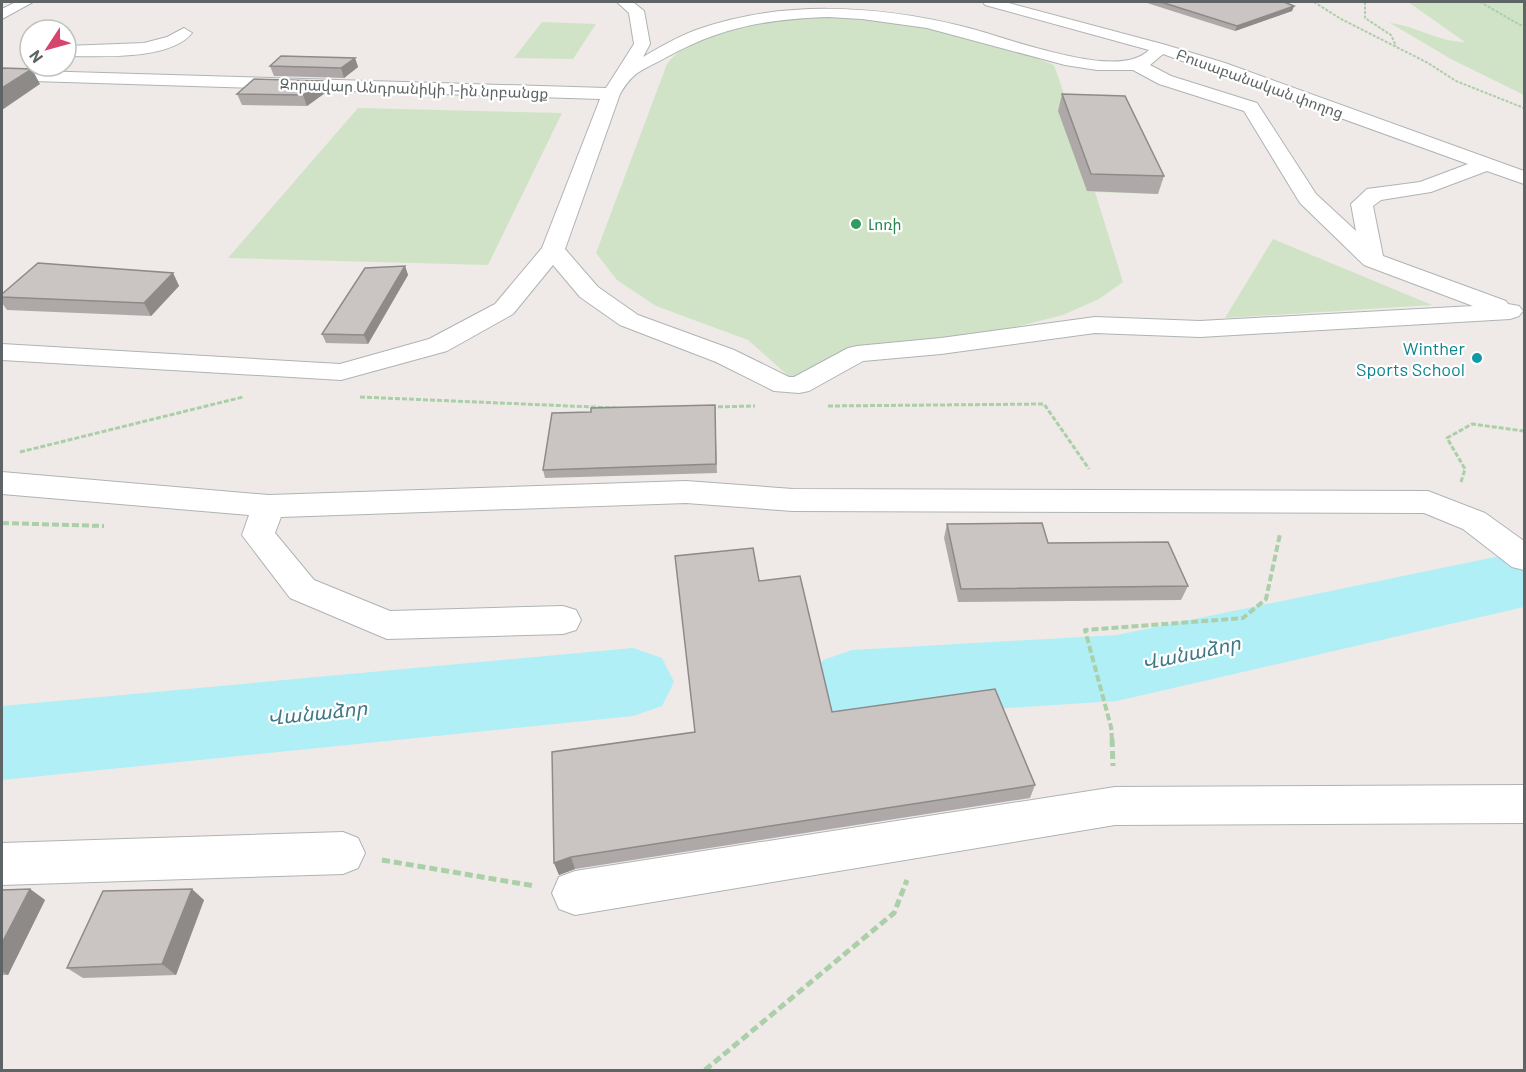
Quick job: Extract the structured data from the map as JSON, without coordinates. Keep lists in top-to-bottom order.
{
  "streets": {
    "street": ["Բուսաբանական փողոց", "Զորավար Անդրանիկի 1-ին նրբանցք"]
  },
  "water": ["Վանաձոր"],
  "places": ["Լոռի", "Winther Sports School"],
  "north": "bottom left"
}
